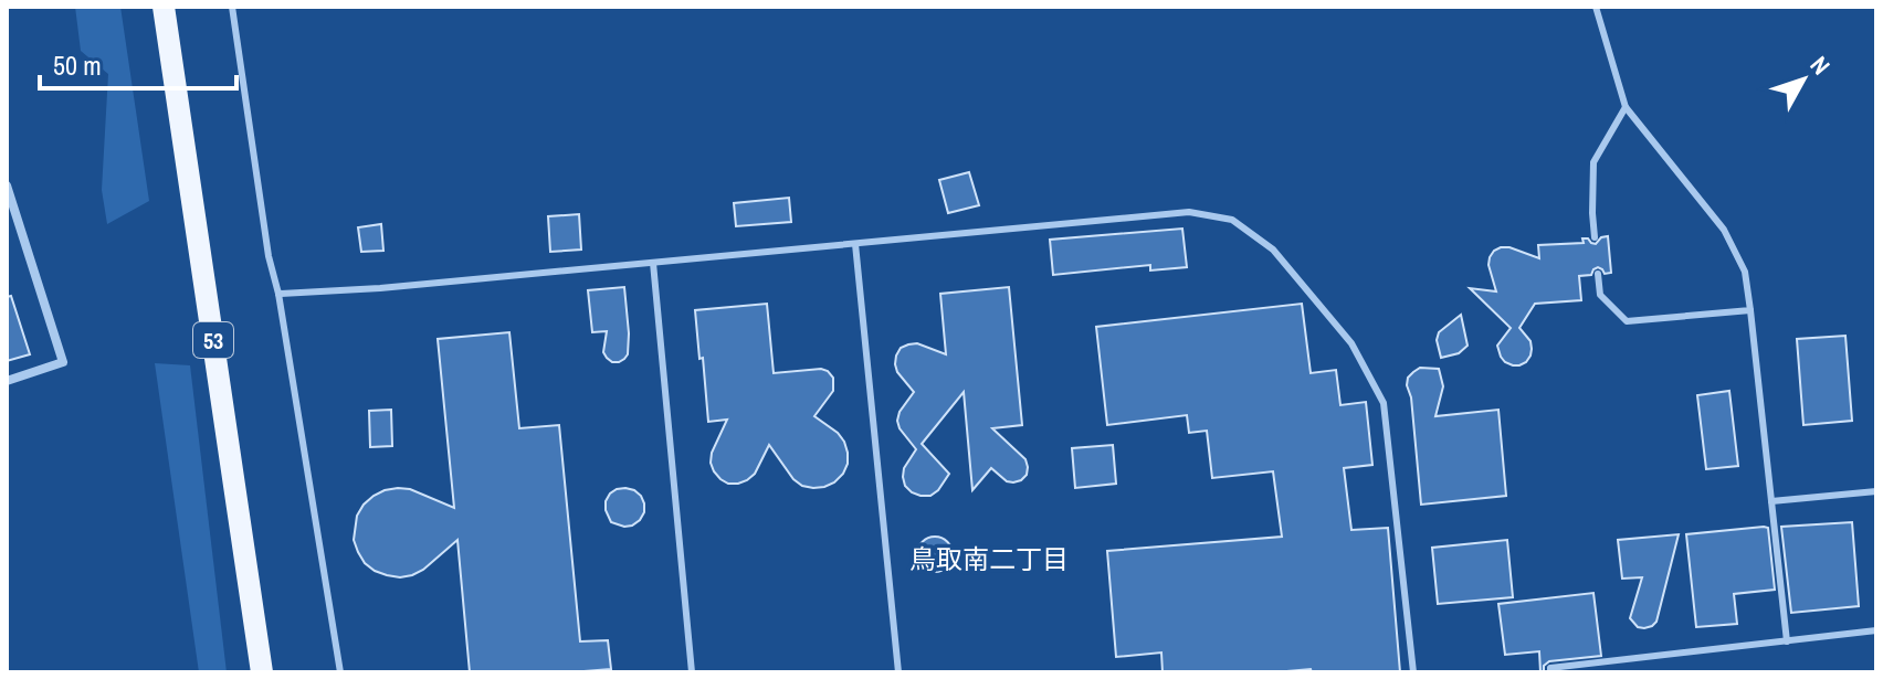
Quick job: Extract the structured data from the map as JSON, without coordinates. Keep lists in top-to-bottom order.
{
  "streets": {
    "main road": ["53"]
  },
  "districts": ["鳥取南二丁目"],
  "scale_bar": "50 m",
  "north": "top right"
}
